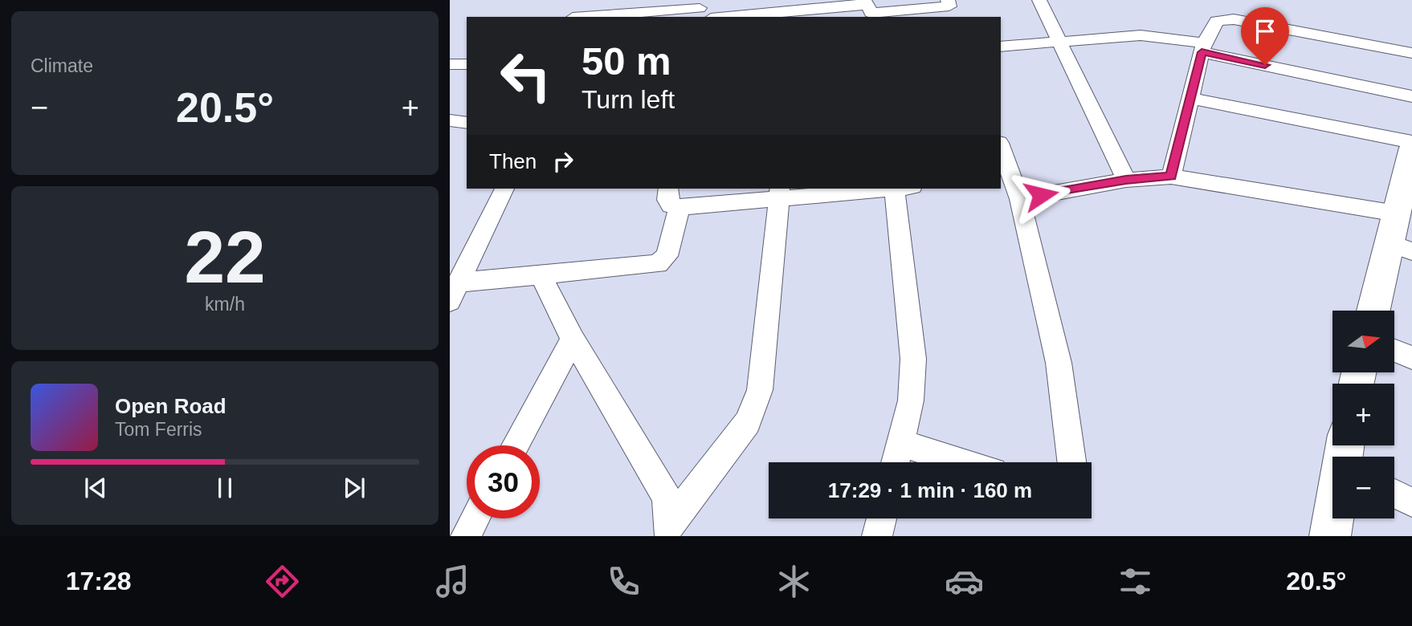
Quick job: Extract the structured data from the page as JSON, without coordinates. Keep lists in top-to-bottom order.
{
  "north": "right",
  "page": {
    "tile": [
      "Climate",
      ["22", "km/h"]
    ],
    "turn": ["50 m", "Turn left"],
    "heat": ["−", "20.5°", "+"],
    "then": "Then",
    "map_buttons": ["+", "−"],
    "song": ["Open Road", "Tom Ferris"],
    "limit": "30",
    "trip": "17:29 · 1 min · 160 m",
    "tabs": ["17:28", "20.5°"]
  }
}
